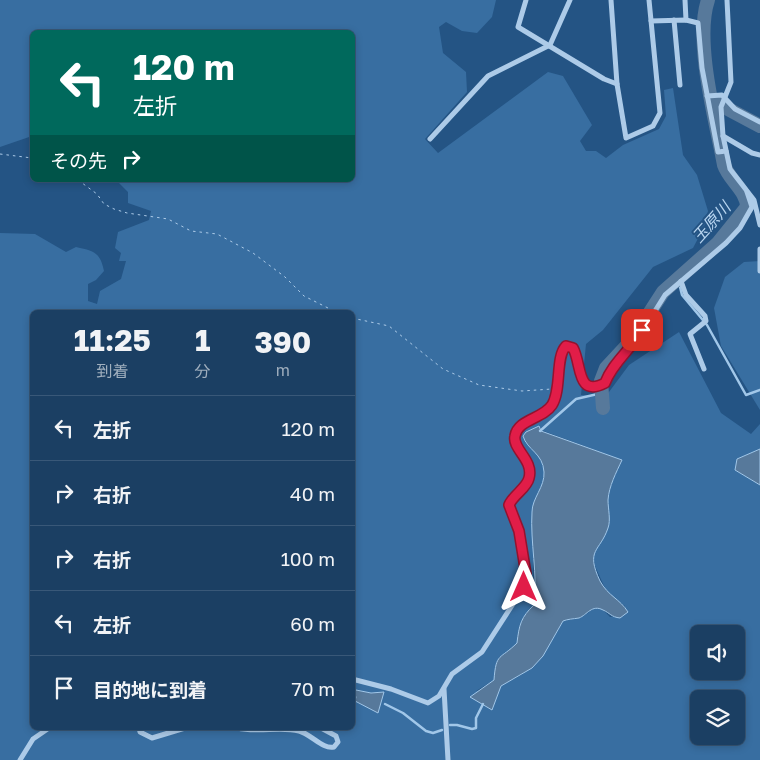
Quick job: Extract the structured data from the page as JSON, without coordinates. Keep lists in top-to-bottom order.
{
  "water": ["玉原川"],
  "page": {
    "turn": ["120 m", "左折"],
    "then": "その先",
    "eta": [
      "11:25",
      "到着",
      "1",
      "分",
      "390",
      "m"
    ],
    "list": [
      {
        "name": "左折",
        "value": "120 m"
      },
      {
        "name": "右折",
        "value": "40 m"
      },
      {
        "name": "右折",
        "value": "100 m"
      },
      {
        "name": "左折",
        "value": "60 m"
      },
      {
        "name": "目的地に到着",
        "value": "70 m"
      }
    ]
  }
}
